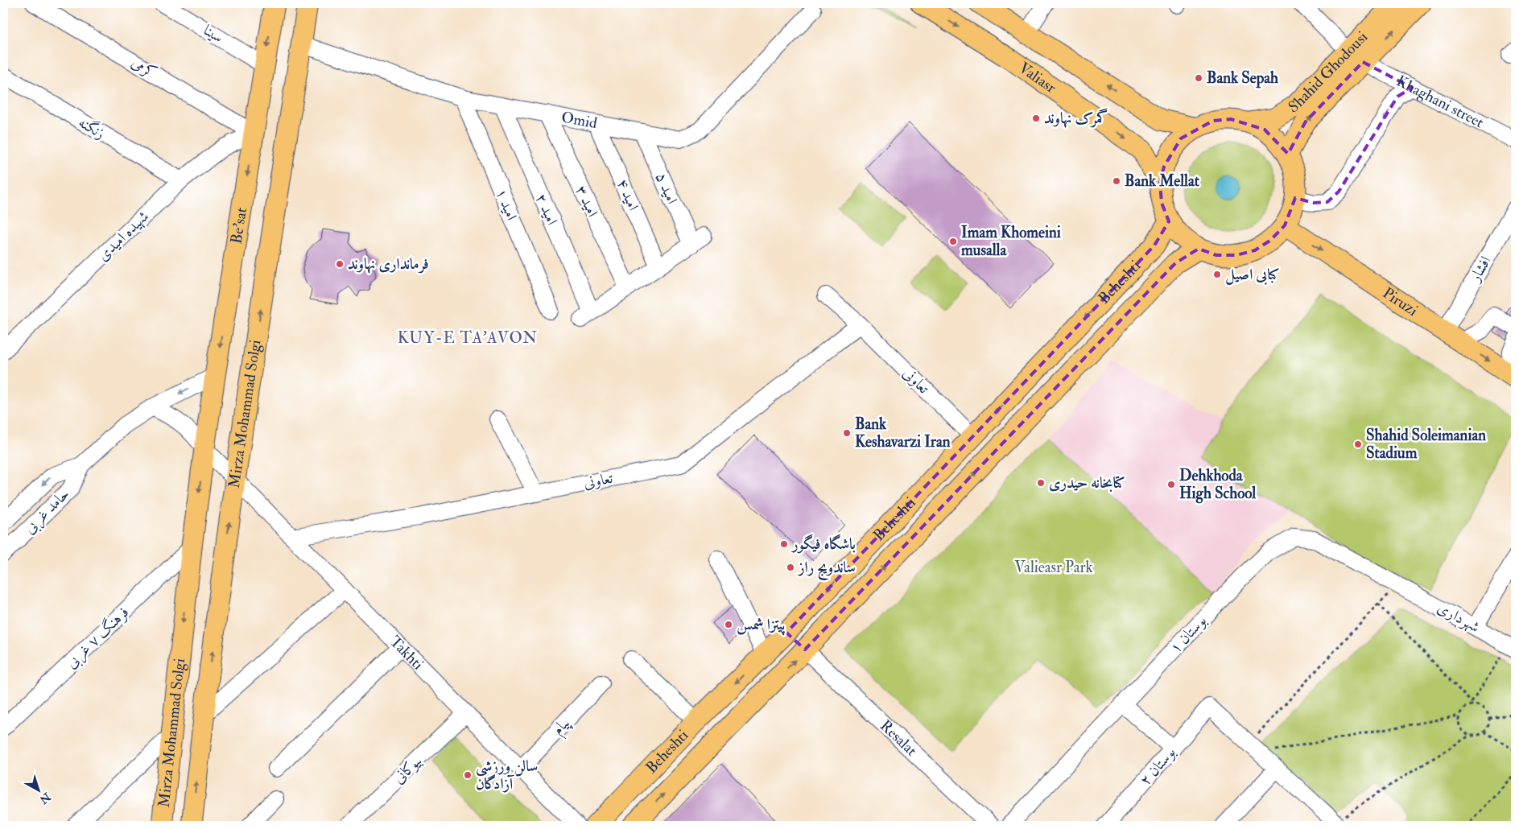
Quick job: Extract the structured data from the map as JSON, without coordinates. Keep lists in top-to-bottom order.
{
  "streets": {
    "main road": [
      "Shahid Ghodousi",
      "Valiasr",
      "Be'sat",
      "Beheshti",
      "Piruzi",
      "Mirza Mohammad Solgi"
    ],
    "street": [
      "سینا",
      "کرمی",
      "Khaghani street",
      "Omid",
      "زنگنه",
      "امید ۵",
      "امید ۴",
      "امید ۳",
      "امید ۱",
      "امید ۲",
      "شهیده امیدی",
      "افشار",
      "تعاونی",
      "حامد غربی",
      "شهرداری",
      "بوستان ۱",
      "فرهنگ ۷ غربی",
      "Takhti",
      "پیام",
      "Resalat",
      "بوستان ۲",
      "بیوکانی"
    ]
  },
  "crossings": [
    ["سینا", "Be'sat"],
    ["کرمی", "Be'sat"],
    ["کرمی", "شهیده امیدی"],
    ["Shahid Ghodousi", "Valiasr"],
    ["Shahid Ghodousi", "Khaghani street"],
    ["Shahid Ghodousi", "Beheshti"],
    ["Shahid Ghodousi", "Piruzi"],
    ["Valiasr", "Beheshti"],
    ["Valiasr", "Piruzi"],
    ["Omid", "امید ۵"],
    ["Omid", "امید ۴"],
    ["Omid", "امید ۳"],
    ["Omid", "امید ۱"],
    ["Omid", "امید ۲"],
    ["Omid", "Mirza Mohammad Solgi"],
    ["زنگنه", "شهیده امیدی"],
    ["امید ۵", "امید ۴"],
    ["امید ۳", "امید ۲"],
    ["Be'sat", "شهیده امیدی"],
    ["Be'sat", "Mirza Mohammad Solgi"],
    ["Be'sat", "Takhti"],
    ["افشار", "Piruzi"],
    ["Beheshti", "Piruzi"],
    ["Beheshti", "تعاونی"],
    ["Beheshti", "Resalat"],
    ["تعاونی", "Takhti"],
    ["Mirza Mohammad Solgi", "فرهنگ ۷ غربی"],
    ["Mirza Mohammad Solgi", "Takhti"],
    ["شهرداری", "بوستان ۱"],
    ["Takhti", "پیام"],
    ["Takhti", "بیوکانی"]
  ],
  "one_way": ["Be'sat", "Piruzi"],
  "districts": ["KUY-E TA'AVON"],
  "parks": ["Valieasr Park"],
  "places": [
    "Bank Sepah",
    "گمرک نهاوند",
    "Bank Mellat",
    "Imam Khomeini musalla",
    "فرمانداری نهاوند",
    "کبابی اصیل",
    "Bank Keshavarzi Iran",
    "Shahid Soleimanian Stadium",
    "کتابخانه حیدری",
    "Dehkhoda High School",
    "باشگاه فیگور",
    "ساندویج راز",
    "پیتزا شمس",
    "سالن ورزشی آزادگان"
  ],
  "north": "bottom right"
}
